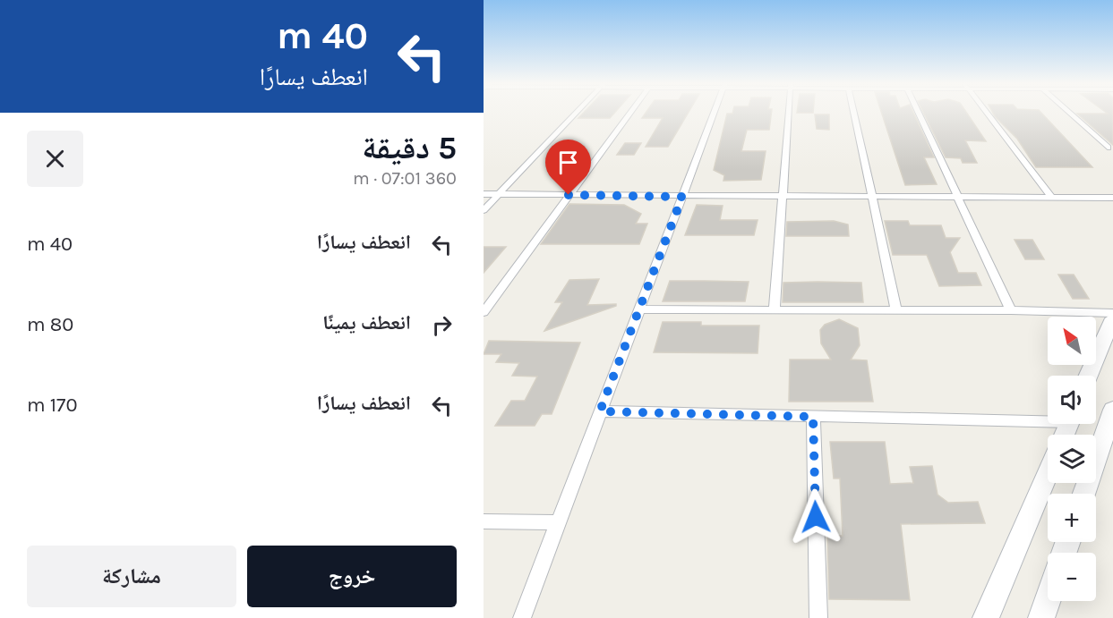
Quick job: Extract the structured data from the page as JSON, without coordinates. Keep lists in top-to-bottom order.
{
  "north": "top left",
  "page": {
    "turn": ["40 m", "انعطف يسارًا"],
    "heading": ["5 دقيقة", "360 m · 07:01"],
    "list": [
      {
        "name": "انعطف يسارًا",
        "value": "40 m"
      },
      {
        "name": "انعطف يمينًا",
        "value": "80 m"
      },
      {
        "name": "انعطف يسارًا",
        "value": "170 m"
      }
    ],
    "map_buttons": ["+", "−"],
    "buttons": ["خروج", "مشاركة"]
  }
}
